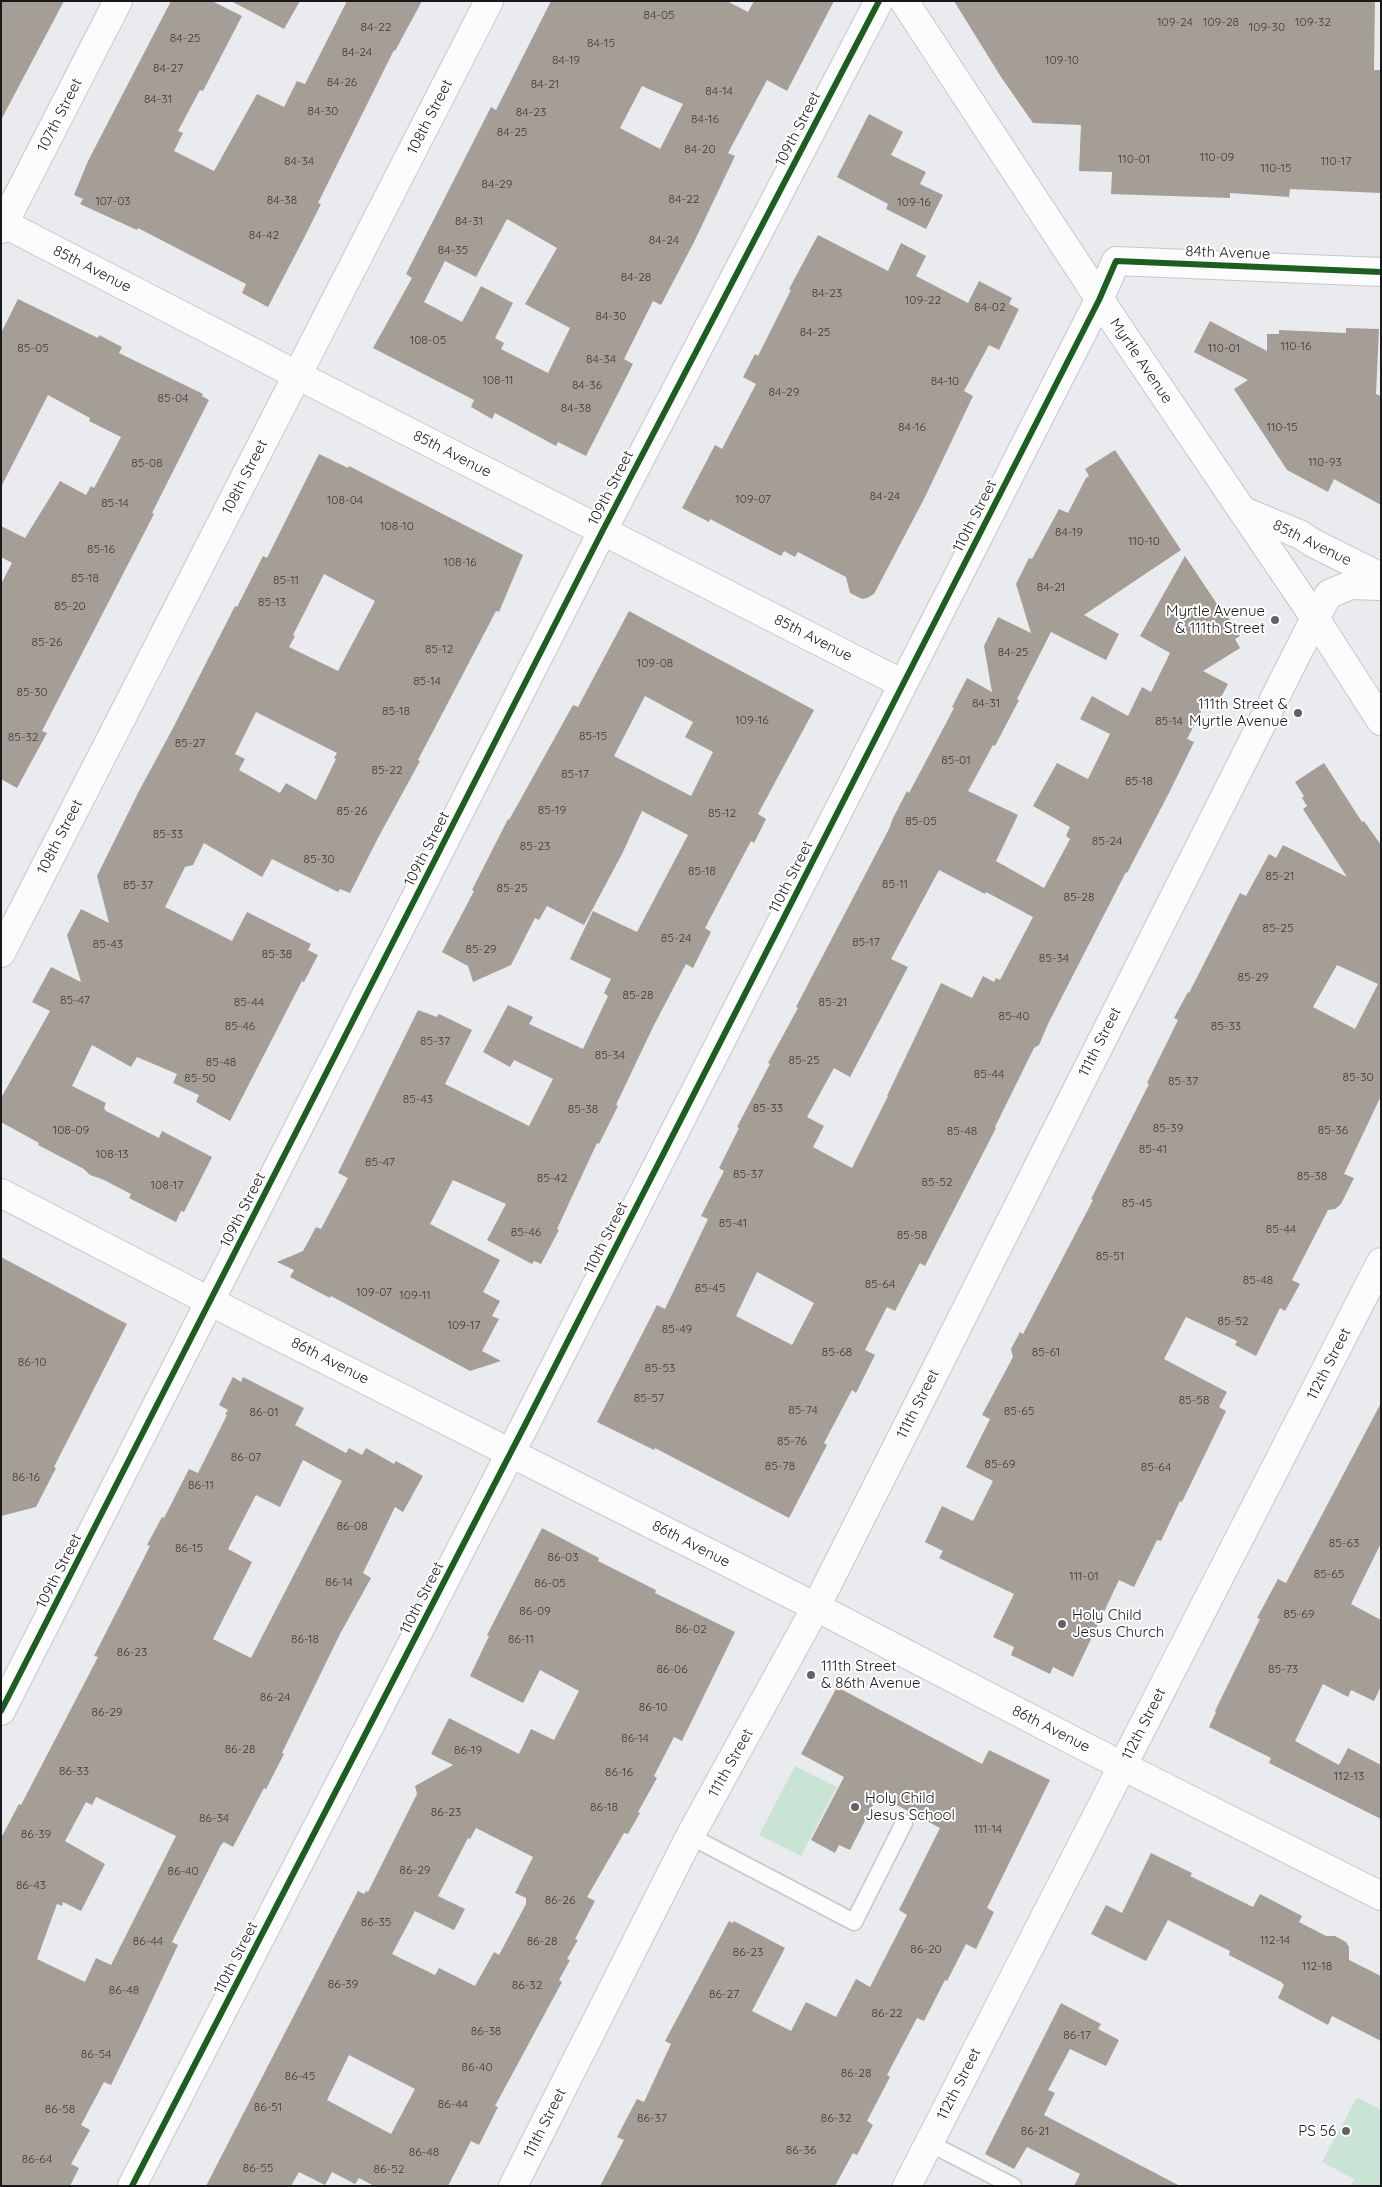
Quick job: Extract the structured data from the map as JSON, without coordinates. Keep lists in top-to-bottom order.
{
  "streets": {
    "street": [
      "107th Street",
      "108th Street",
      "109th Street",
      "84th Avenue",
      "85th Avenue",
      "Myrtle Avenue",
      "110th Street",
      "111th Street",
      "86th Avenue",
      "112th Street"
    ]
  },
  "crossings": [
    ["107th Street", "85th Avenue"],
    ["108th Street", "85th Avenue"],
    ["109th Street", "85th Avenue"],
    ["109th Street", "86th Avenue"],
    ["84th Avenue", "Myrtle Avenue"],
    ["84th Avenue", "110th Street"],
    ["85th Avenue", "Myrtle Avenue"],
    ["85th Avenue", "110th Street"],
    ["85th Avenue", "111th Street"],
    ["Myrtle Avenue", "110th Street"],
    ["Myrtle Avenue", "111th Street"],
    ["110th Street", "86th Avenue"],
    ["111th Street", "86th Avenue"],
    ["86th Avenue", "112th Street"]
  ],
  "places": [
    "Myrtle Avenue & 111th Street",
    "111th Street & Myrtle Avenue",
    "Holy Child Jesus Church",
    "111th Street & 86th Avenue",
    "Holy Child Jesus School",
    "PS 56"
  ],
  "house_numbers": [
    "84-05",
    "109-24",
    "109-28",
    "109-32",
    "84-22",
    "109-30",
    "84-25",
    "84-15",
    "84-24",
    "84-19",
    "109-10",
    "84-27",
    "84-26",
    "84-21",
    "84-14",
    "84-31",
    "84-30",
    "84-23",
    "84-16",
    "84-25",
    "84-20",
    "110-09",
    "110-01",
    "84-34",
    "110-17",
    "110-15",
    "84-29",
    "84-22",
    "84-38",
    "107-03",
    "109-16",
    "84-31",
    "84-42",
    "84-24",
    "84-35",
    "84-28",
    "84-23",
    "109-22",
    "84-02",
    "84-30",
    "84-25",
    "108-05",
    "110-16",
    "85-05",
    "110-01",
    "84-34",
    "108-11",
    "84-10",
    "84-36",
    "84-29",
    "85-04",
    "84-38",
    "84-16",
    "110-15",
    "110-93",
    "85-08",
    "84-24",
    "109-07",
    "108-04",
    "85-14",
    "108-10",
    "84-19",
    "110-10",
    "85-16",
    "108-16",
    "85-18",
    "85-11",
    "84-21",
    "85-13",
    "85-20",
    "85-26",
    "85-12",
    "84-25",
    "109-08",
    "85-14",
    "85-30",
    "84-31",
    "85-18",
    "109-16",
    "85-14",
    "85-15",
    "85-32",
    "85-27",
    "85-01",
    "85-22",
    "85-17",
    "85-18",
    "85-19",
    "85-26",
    "85-12",
    "85-05",
    "85-33",
    "85-24",
    "85-23",
    "85-30",
    "85-18",
    "85-21",
    "85-11",
    "85-37",
    "85-25",
    "85-28",
    "85-25",
    "85-24",
    "85-17",
    "85-43",
    "85-29",
    "85-38",
    "85-34",
    "85-29",
    "85-28",
    "85-47",
    "85-44",
    "85-21",
    "85-40",
    "85-46",
    "85-33",
    "85-37",
    "85-34",
    "85-25",
    "85-48",
    "85-44",
    "85-30",
    "85-50",
    "85-37",
    "85-43",
    "85-33",
    "85-38",
    "85-39",
    "108-09",
    "85-36",
    "85-48",
    "85-41",
    "108-13",
    "85-47",
    "85-37",
    "85-38",
    "85-42",
    "85-52",
    "108-17",
    "85-45",
    "85-41",
    "85-44",
    "85-46",
    "85-58",
    "85-51",
    "85-48",
    "85-64",
    "85-45",
    "109-07",
    "109-11",
    "85-52",
    "109-17",
    "85-49",
    "85-68",
    "85-61",
    "86-10",
    "85-53",
    "85-57",
    "85-58",
    "85-74",
    "85-65",
    "86-01",
    "85-76",
    "86-07",
    "85-69",
    "85-78",
    "85-64",
    "86-16",
    "86-11",
    "86-08",
    "85-63",
    "86-15",
    "86-03",
    "85-65",
    "111-01",
    "86-14",
    "86-05",
    "86-09",
    "85-69",
    "86-02",
    "86-18",
    "86-11",
    "86-23",
    "86-06",
    "85-73",
    "86-24",
    "86-10",
    "86-29",
    "86-14",
    "86-28",
    "86-19",
    "86-33",
    "86-16",
    "112-13",
    "86-18",
    "86-23",
    "86-34",
    "111-14",
    "86-39",
    "86-29",
    "86-40",
    "86-43",
    "86-26",
    "86-35",
    "112-14",
    "86-44",
    "86-28",
    "86-20",
    "86-23",
    "112-18",
    "86-39",
    "86-32",
    "86-48",
    "86-27",
    "86-22",
    "86-38",
    "86-17",
    "86-54",
    "86-40",
    "86-28",
    "86-45",
    "86-44",
    "86-51",
    "86-58",
    "86-37",
    "86-32",
    "86-21",
    "86-36",
    "86-48",
    "86-64",
    "86-55",
    "86-52"
  ]
}
